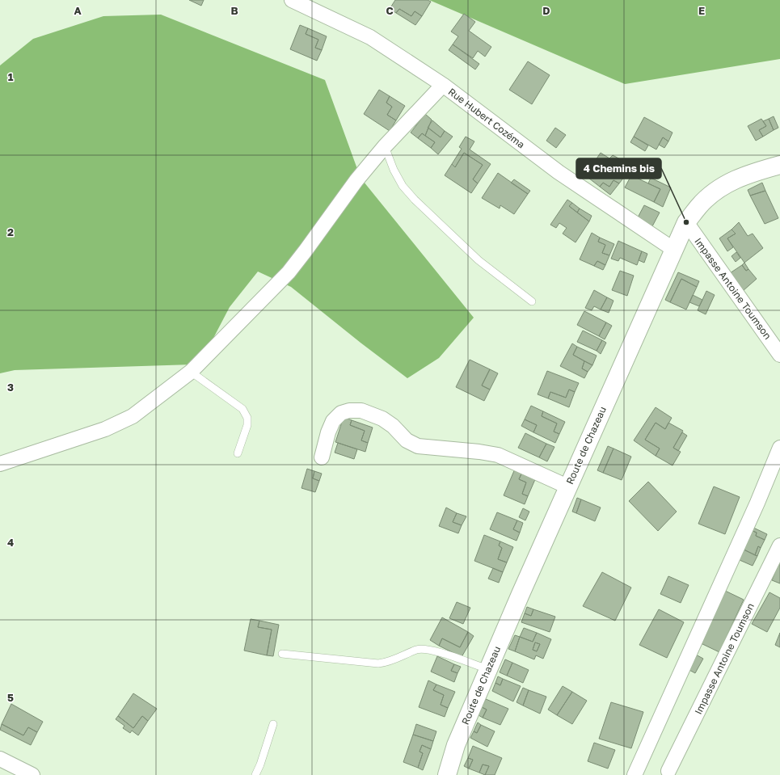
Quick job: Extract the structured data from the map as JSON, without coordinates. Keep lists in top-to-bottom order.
{
  "streets": {
    "main road": ["Route de Chazeau"],
    "street": ["Rue Hubert Cozéma", "Impasse Antoine Toumson"]
  },
  "crossings": [
    ["Rue Hubert Cozéma", "Route de Chazeau"],
    ["Impasse Antoine Toumson", "Route de Chazeau"]
  ],
  "places": ["4 Chemins bis"],
  "grid": {
    "columns": [
      "A",
      "B",
      "C",
      "D",
      "E"
    ],
    "rows": [
      "1",
      "2",
      "3",
      "4",
      "5"
    ]
  }
}
